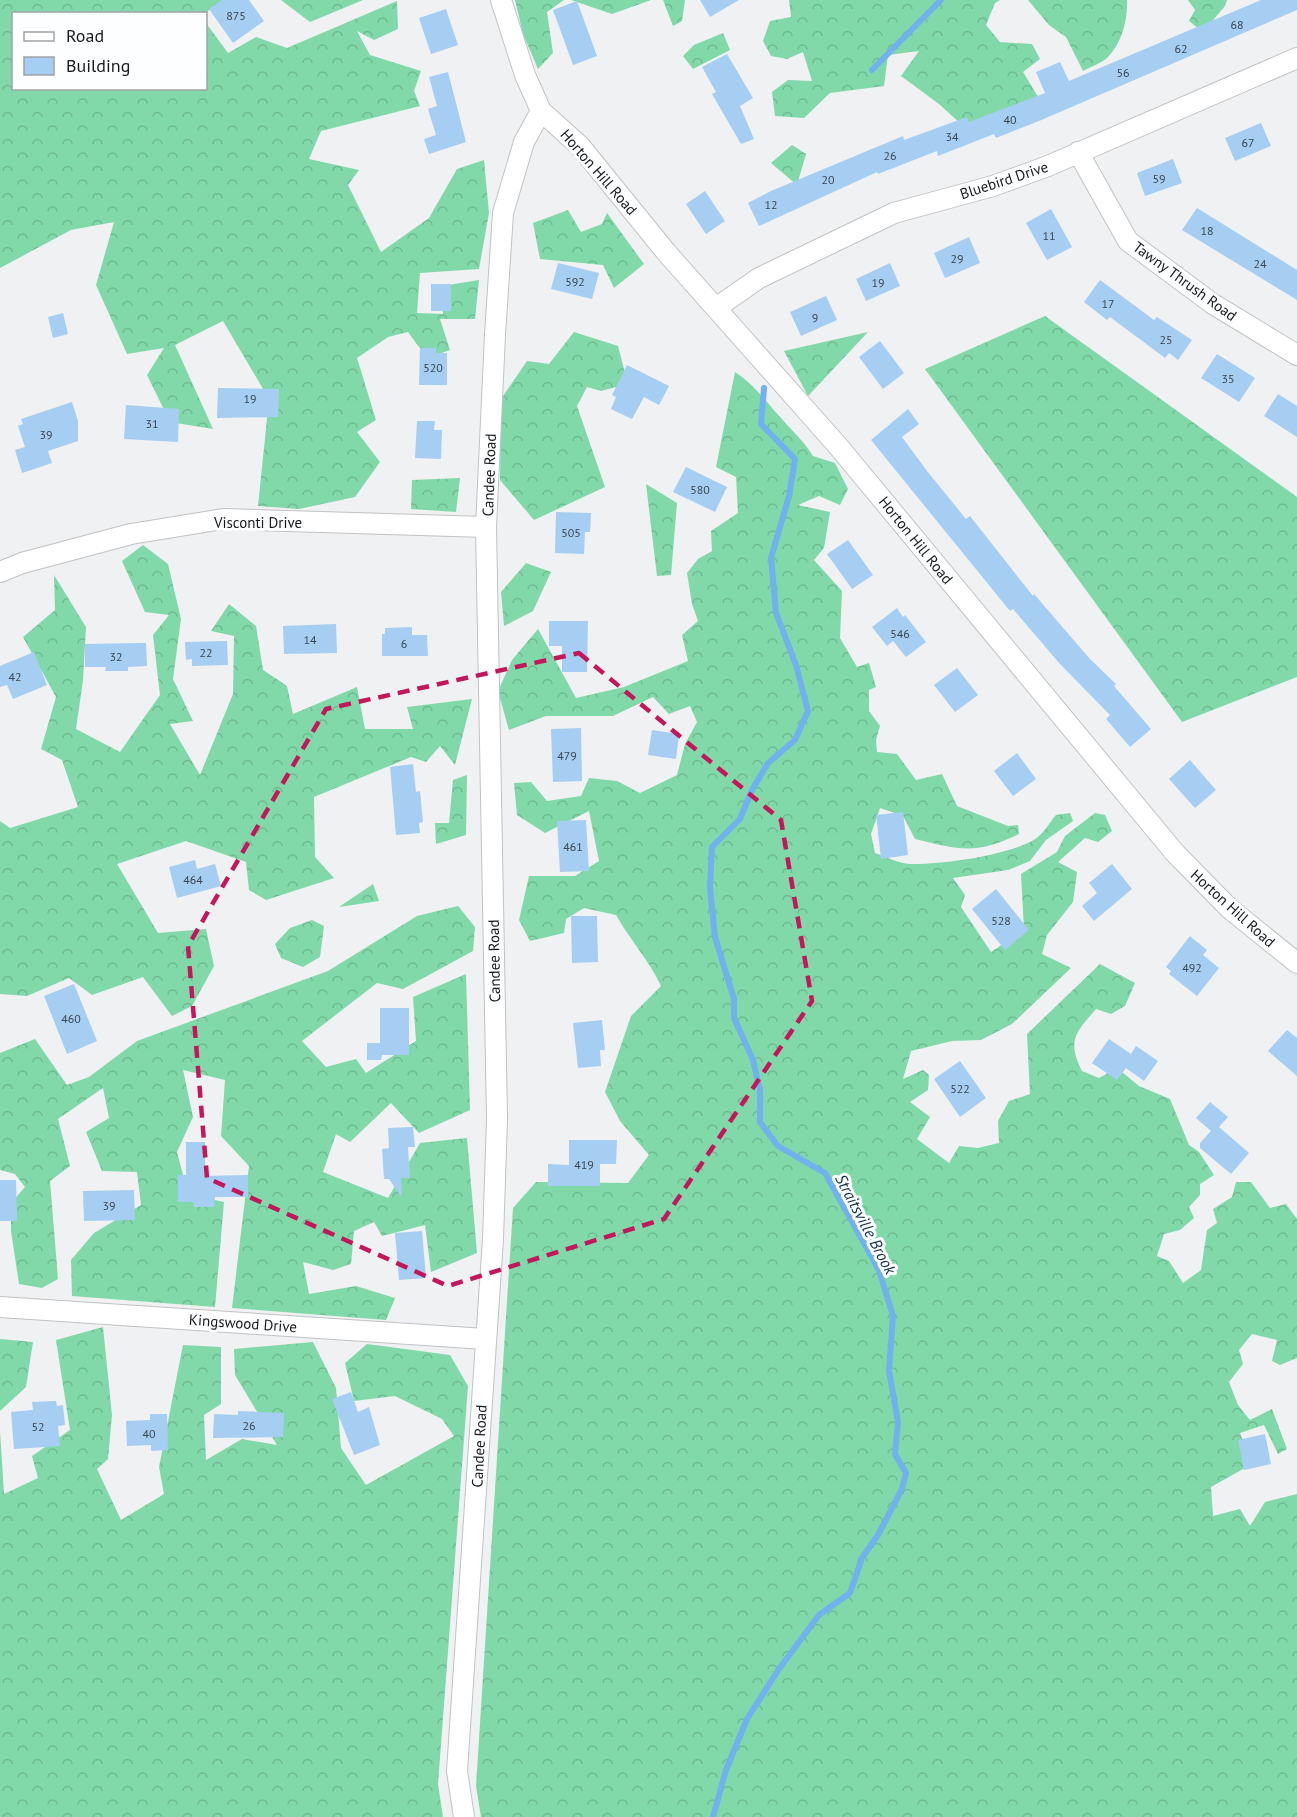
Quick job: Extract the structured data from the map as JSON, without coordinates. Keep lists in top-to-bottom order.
{
  "streets": {
    "street": [
      "Horton Hill Road",
      "Bluebird Drive",
      "Tawny Thrush Road",
      "Candee Road",
      "Visconti Drive",
      "Kingswood Drive"
    ]
  },
  "crossings": [
    ["Horton Hill Road", "Bluebird Drive"],
    ["Horton Hill Road", "Candee Road"],
    ["Bluebird Drive", "Tawny Thrush Road"],
    ["Candee Road", "Visconti Drive"],
    ["Candee Road", "Kingswood Drive"]
  ],
  "water": ["Straitsville Brook"],
  "house_numbers": [
    "875",
    "68",
    "62",
    "56",
    "40",
    "34",
    "67",
    "26",
    "59",
    "20",
    "12",
    "18",
    "11",
    "29",
    "24",
    "592",
    "19",
    "17",
    "9",
    "25",
    "520",
    "35",
    "19",
    "31",
    "39",
    "580",
    "505",
    "546",
    "14",
    "6",
    "22",
    "32",
    "42",
    "479",
    "461",
    "464",
    "528",
    "492",
    "460",
    "522",
    "419",
    "39",
    "26",
    "52",
    "40"
  ],
  "legend": ["Road", "Building"]
}
